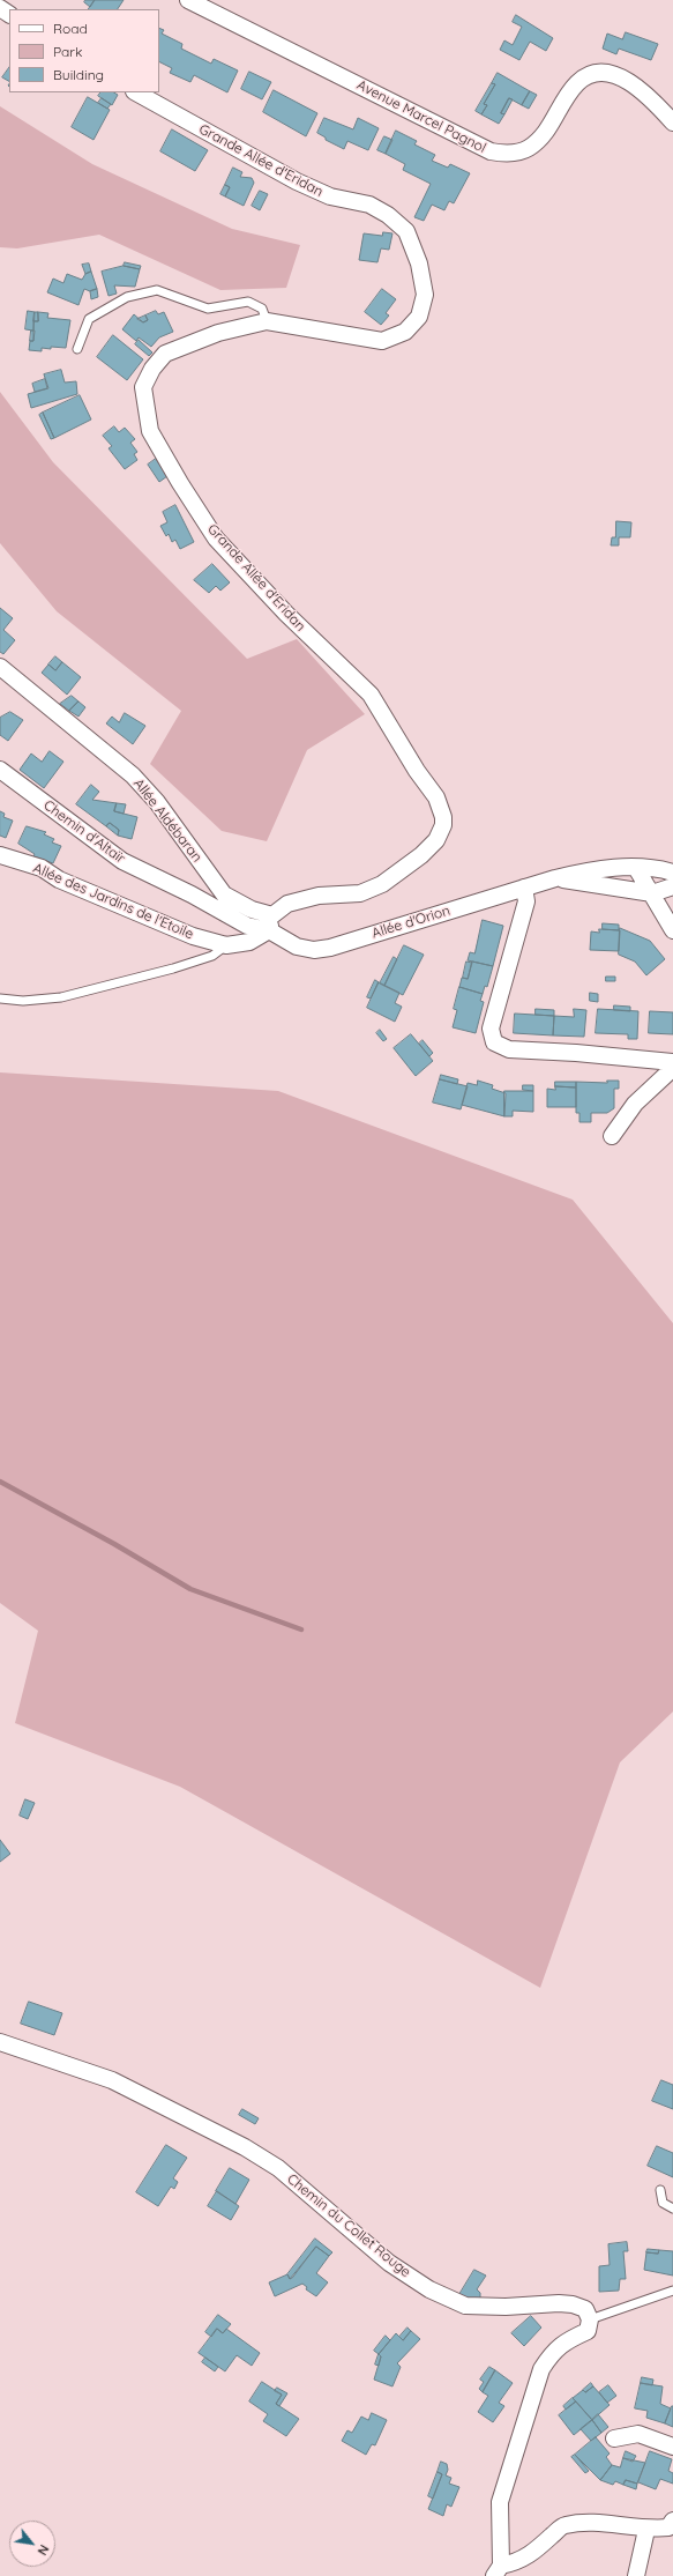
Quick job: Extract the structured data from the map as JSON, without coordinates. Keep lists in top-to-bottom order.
{
  "streets": {
    "street": [
      "Avenue Marcel Pagnol",
      "Grande Allée d'Eridan",
      "Allée Aldébaran",
      "Chemin d'Altaïr",
      "Allée des Jardins de l'Etoile",
      "Allée d'Orion",
      "Chemin du Collet Rouge"
    ]
  },
  "crossings": [
    ["Grande Allée d'Eridan", "Allée Aldébaran"],
    ["Grande Allée d'Eridan", "Chemin d'Altaïr"],
    ["Grande Allée d'Eridan", "Allée des Jardins de l'Etoile"],
    ["Grande Allée d'Eridan", "Allée d'Orion"],
    ["Allée Aldébaran", "Chemin d'Altaïr"],
    ["Allée Aldébaran", "Allée d'Orion"],
    ["Chemin d'Altaïr", "Allée d'Orion"]
  ],
  "legend": ["Road", "Park", "Building"],
  "north": "bottom right"
}
